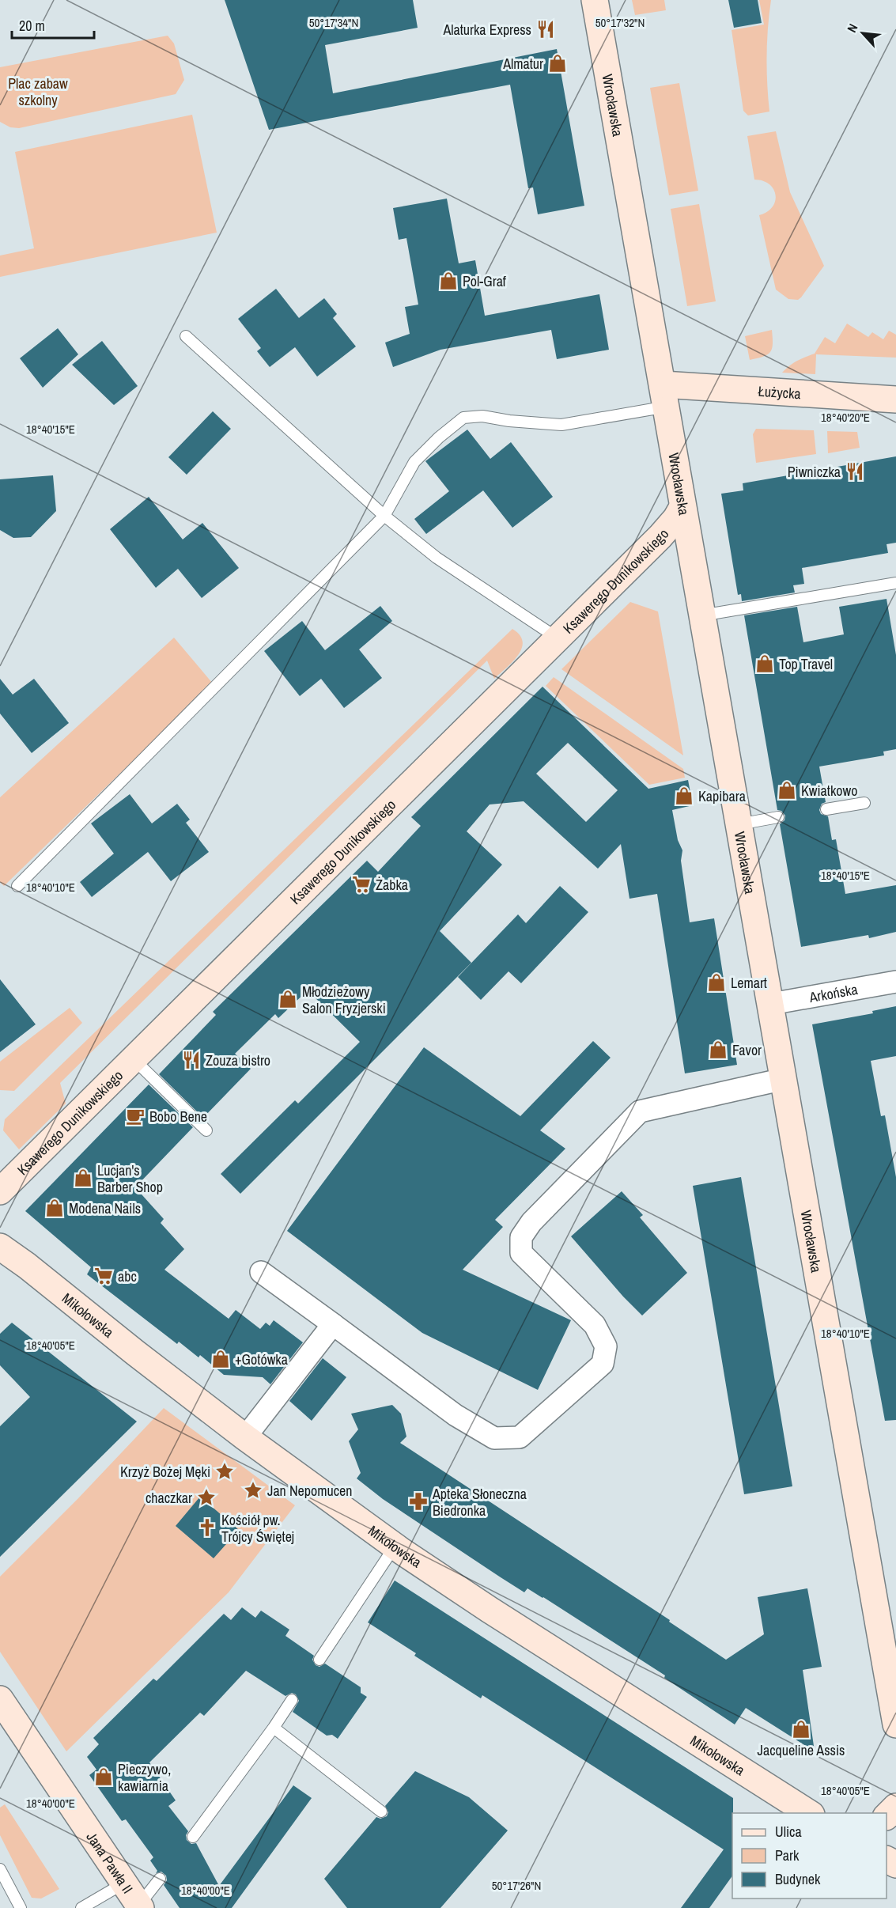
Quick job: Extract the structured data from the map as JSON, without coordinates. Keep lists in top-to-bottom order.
{
  "streets": {
    "street": [
      "Wrocławska",
      "Łużycka",
      "Ksawerego Dunikowskiego",
      "Arkońska",
      "Mikołowska",
      "Jana Pawła II"
    ]
  },
  "crossings": [
    ["Wrocławska", "Łużycka"],
    ["Wrocławska", "Ksawerego Dunikowskiego"],
    ["Wrocławska", "Arkońska"]
  ],
  "parks": ["Plac zabaw szkolny"],
  "places": {
    "restaurant": ["Alaturka Express", "Piwniczka", "Zouza bistro"],
    "shop": [
      "Almatur",
      "Pol-Graf",
      "Top Travel",
      "Kwiatkowo",
      "Kapibara",
      "Lemart",
      "Młodzieżowy Salon Fryzjerski",
      "Favor",
      "Lucjan's Barber Shop",
      "Modena Nails",
      "+Gotówka",
      "Jacqueline Assis",
      "Pieczywo, kawiarnia"
    ],
    "supermarket": ["Żabka", "abc"],
    "cafe": ["Bobo Bene"],
    "place": ["Krzyż Bożej Męki", "Jan Nepomucen", "chaczkar"],
    "pharmacy": ["Apteka Słoneczna Biedronka"],
    "church": ["Kościół pw. Trójcy Świętej"]
  },
  "legend": ["Ulica", "Park", "Budynek"],
  "scale_bar": "20 m",
  "north": "top left",
  "coordinates": [
    "50°17'34\"N",
    "50°17'32\"N",
    "18°40'20\"E",
    "18°40'15\"E",
    "18°40'10\"E",
    "18°40'05\"E",
    "18°40'00\"E",
    "50°17'26\"N"
  ]
}
